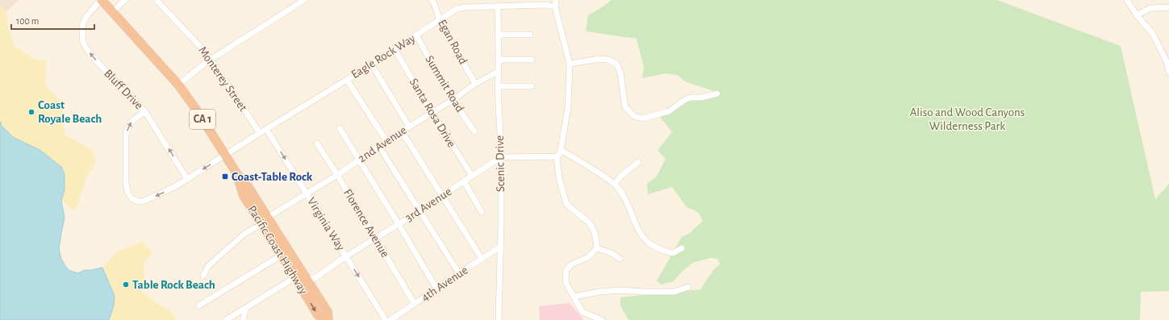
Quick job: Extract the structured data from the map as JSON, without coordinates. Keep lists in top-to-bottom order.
{
  "streets": {
    "highway": ["CA 1", "Pacific Coast Highway"],
    "street": [
      "Egan Road",
      "Eagle Rock Way",
      "Monterey Street",
      "Summit Road",
      "Bluff Drive",
      "Santa Rosa Drive",
      "2nd Avenue",
      "Scenic Drive",
      "3rd Avenue",
      "Florence Avenue",
      "Virginia Way",
      "4th Avenue"
    ]
  },
  "crossings": [
    ["Egan Road", "Eagle Rock Way"],
    ["Egan Road", "2nd Avenue"],
    ["Eagle Rock Way", "Monterey Street"],
    ["Eagle Rock Way", "Summit Road"],
    ["Eagle Rock Way", "Bluff Drive"],
    ["Eagle Rock Way", "Santa Rosa Drive"],
    ["Eagle Rock Way", "Scenic Drive"],
    ["Eagle Rock Way", "Virginia Way"],
    ["Eagle Rock Way", "Pacific Coast Highway"],
    ["Summit Road", "2nd Avenue"],
    ["Bluff Drive", "Pacific Coast Highway"],
    ["Santa Rosa Drive", "2nd Avenue"],
    ["Santa Rosa Drive", "3rd Avenue"],
    ["2nd Avenue", "Scenic Drive"],
    ["2nd Avenue", "Florence Avenue"],
    ["2nd Avenue", "Virginia Way"],
    ["2nd Avenue", "Pacific Coast Highway"],
    ["Scenic Drive", "3rd Avenue"],
    ["Scenic Drive", "4th Avenue"],
    ["3rd Avenue", "Florence Avenue"],
    ["3rd Avenue", "Virginia Way"],
    ["3rd Avenue", "Pacific Coast Highway"],
    ["Florence Avenue", "4th Avenue"]
  ],
  "one_way": ["Bluff Drive", "Virginia Way"],
  "parks": ["Aliso and Wood Canyons Wilderness Park"],
  "places": {
    "other": ["Coast Royale Beach", "Table Rock Beach"],
    "transit": ["Coast-Table Rock"]
  },
  "scale_bar": "100 m"
}
